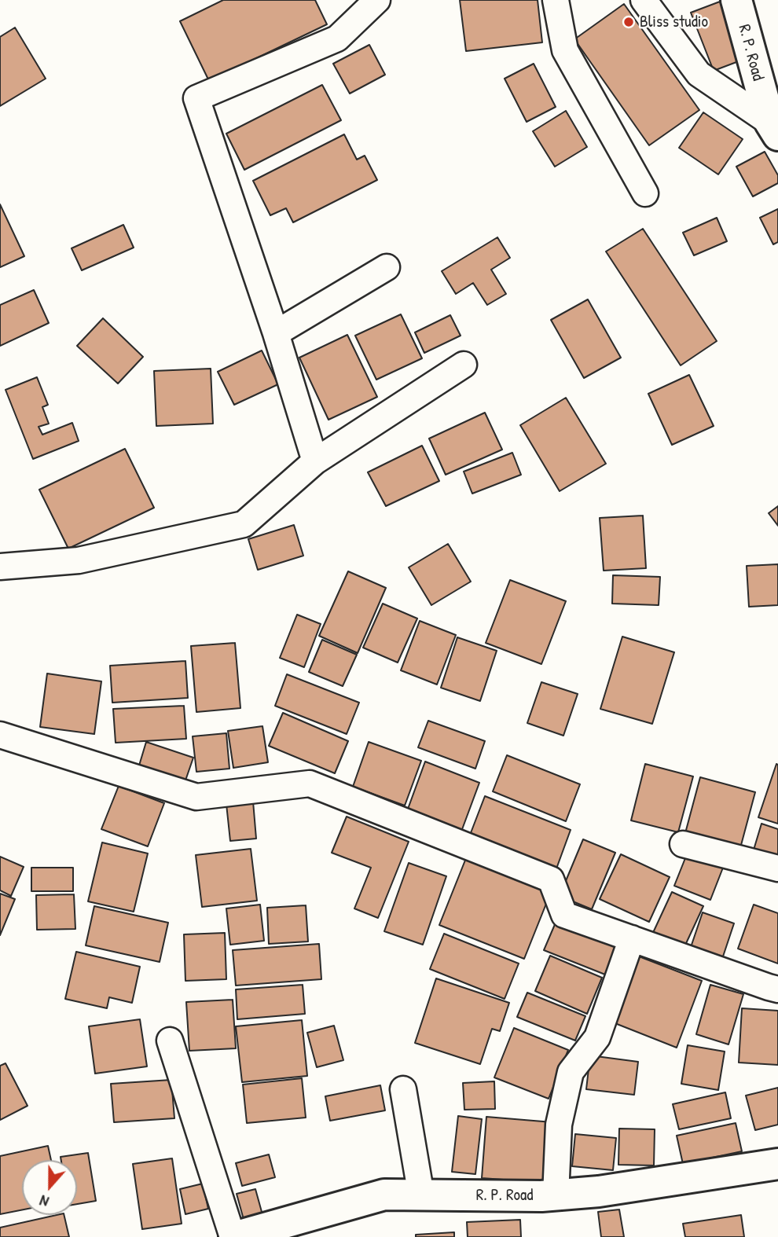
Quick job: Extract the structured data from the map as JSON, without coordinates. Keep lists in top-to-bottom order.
{
  "streets": {
    "street": ["R. P. Road"]
  },
  "places": ["Bliss studio"],
  "north": "bottom"
}
